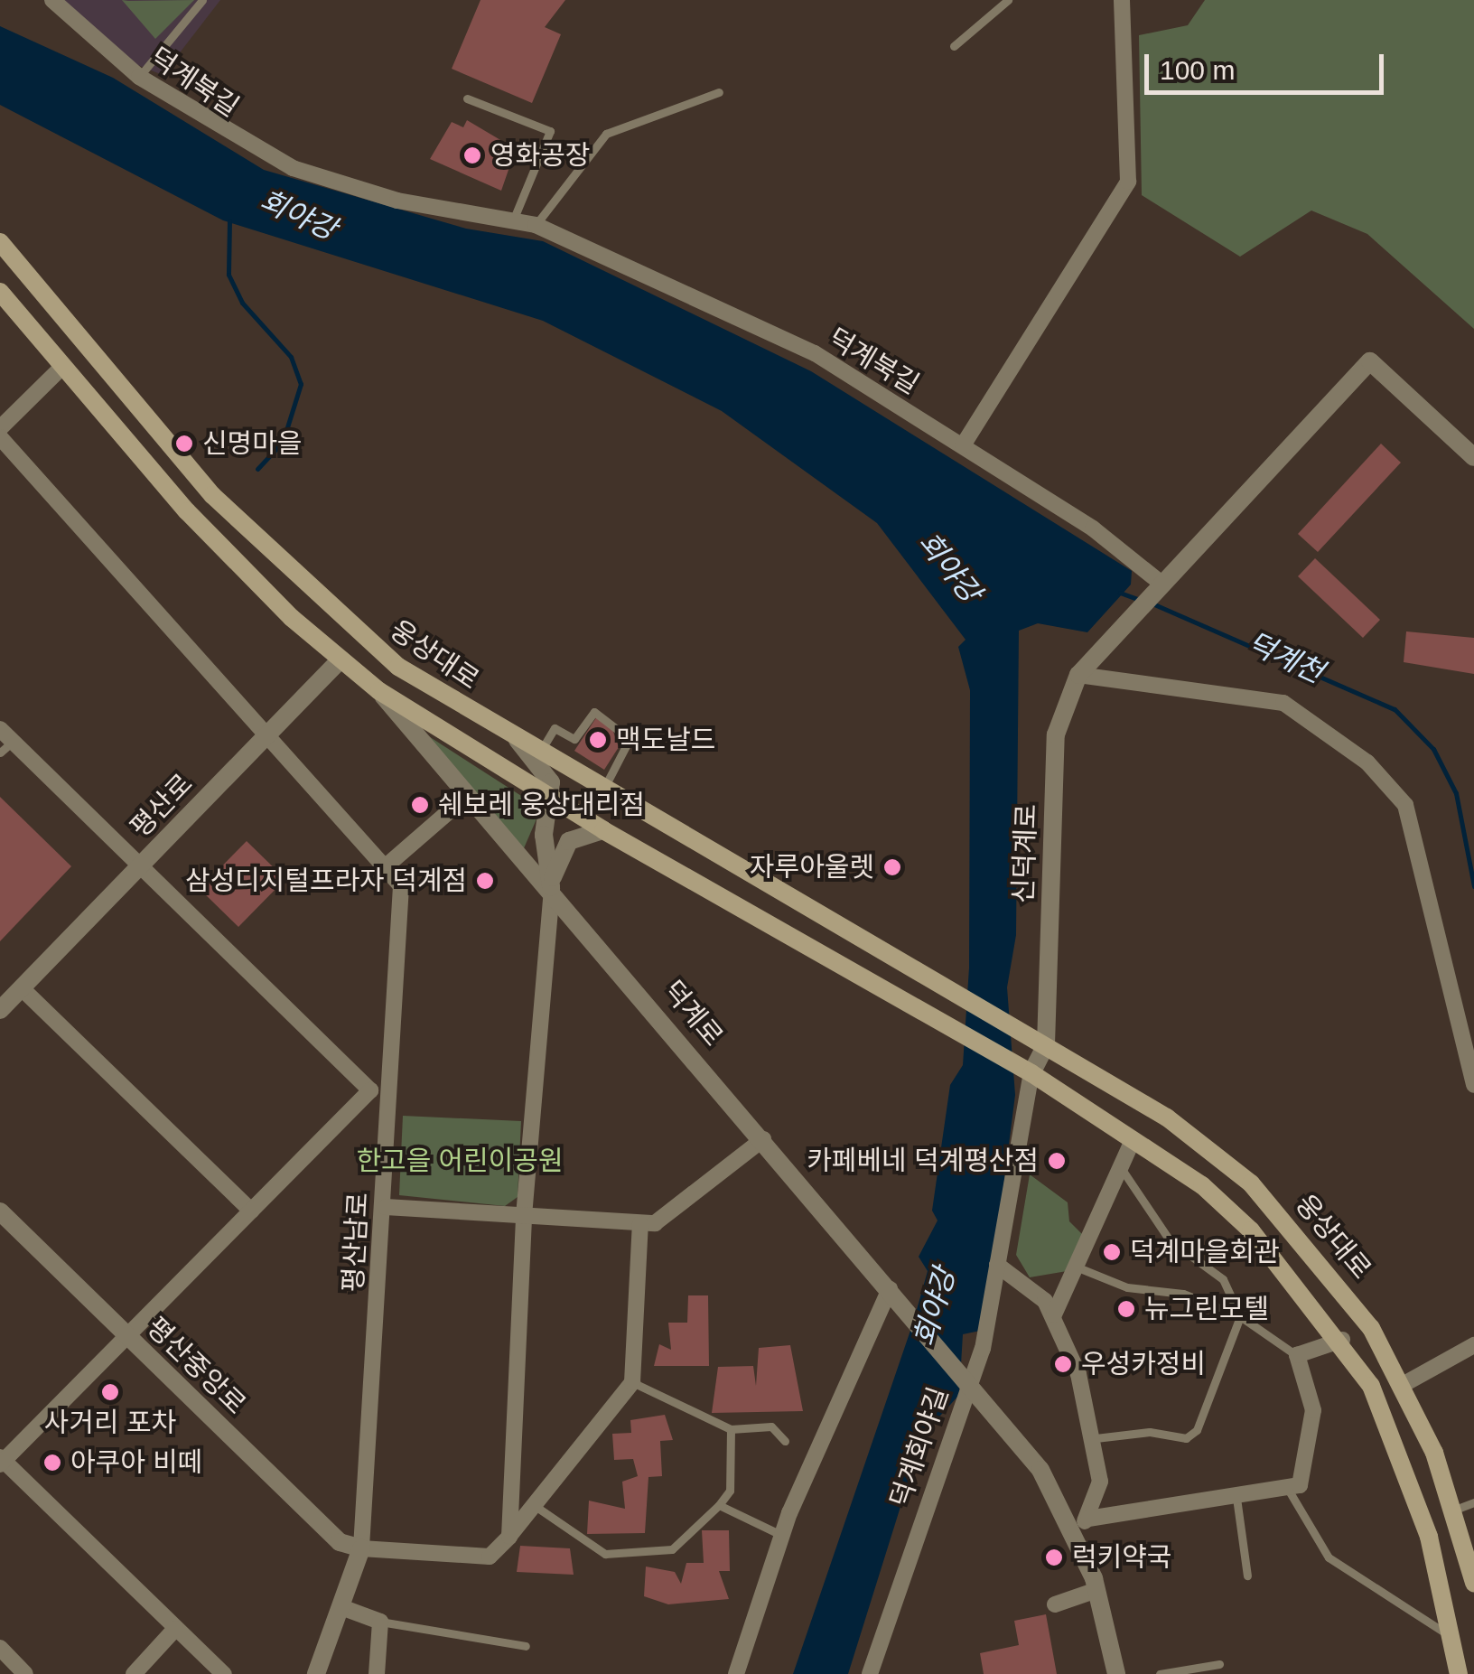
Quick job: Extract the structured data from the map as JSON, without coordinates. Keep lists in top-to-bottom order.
{
  "streets": {
    "main road": ["웅상대로", "평산로"],
    "street": [
      "덕계북길",
      "신덕계로",
      "덕계로",
      "평산남로",
      "평산중앙로",
      "덕계회야길"
    ]
  },
  "crossings": [
    ["덕계북길", "신덕계로"],
    ["웅상대로", "평산로"],
    ["웅상대로", "신덕계로"],
    ["신덕계로", "덕계회야길"],
    ["덕계로", "덕계회야길"],
    ["평산남로", "평산중앙로"]
  ],
  "water": ["회야강", "덕계천"],
  "parks": ["한고을 어린이공원"],
  "places": [
    "영화공장",
    "신명마을",
    "맥도날드",
    "쉐보레 웅상대리점",
    "자루아울렛",
    "삼성디지털프라자 덕계점",
    "카페베네 덕계평산점",
    "덕계마을회관",
    "뉴그린모텔",
    "우성카정비",
    "사거리 포차",
    "아쿠아 비떼",
    "럭키약국"
  ],
  "scale_bar": "100 m"
}
